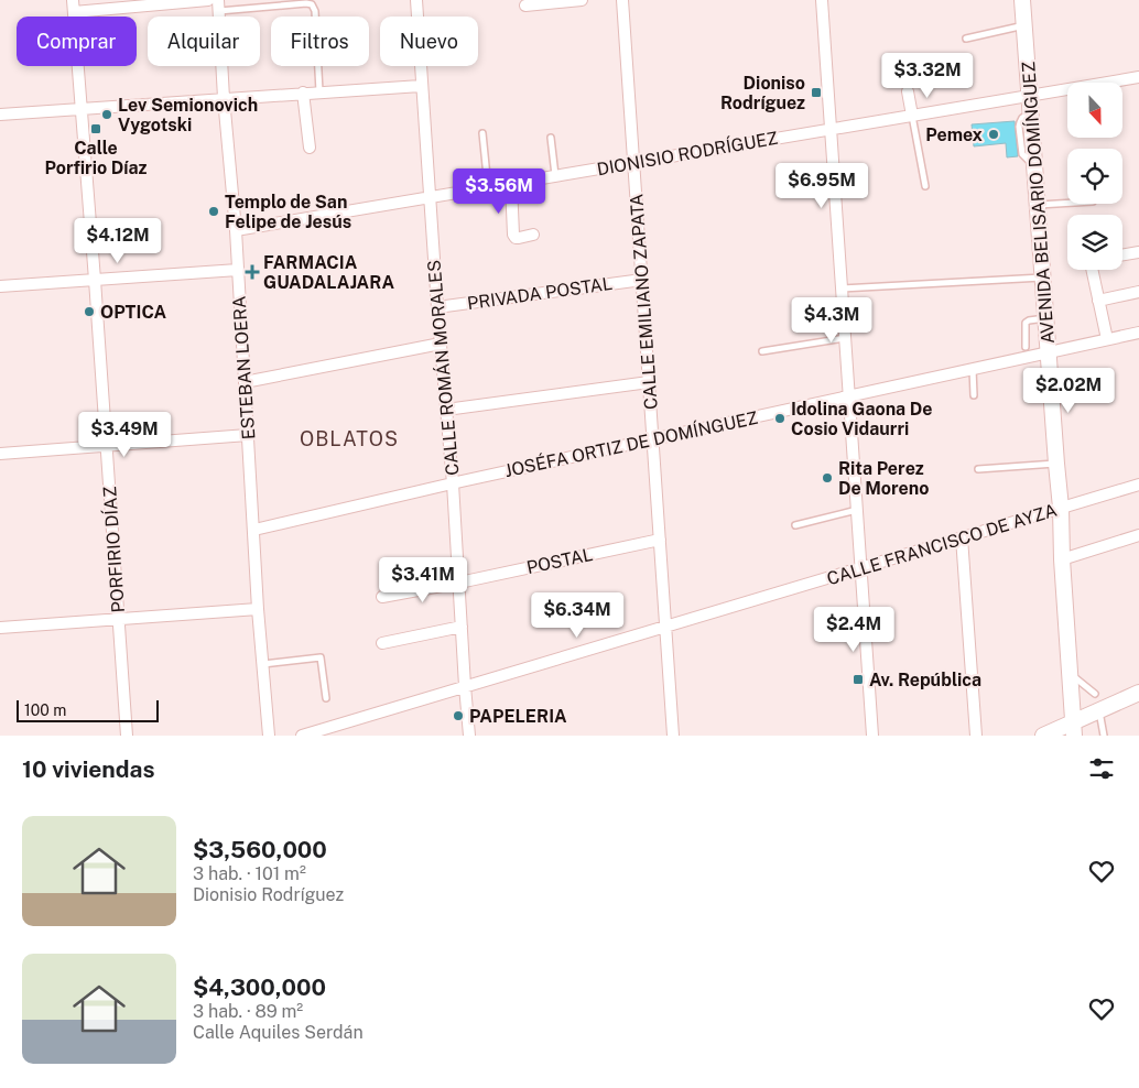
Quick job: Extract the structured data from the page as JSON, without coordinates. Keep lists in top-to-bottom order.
{
  "streets": {
    "main road": ["AVENIDA BELISARIO DOMÍNGUEZ"],
    "street": [
      "DIONISIO RODRÍGUEZ",
      "PRIVADA POSTAL",
      "CALLE EMILIANO ZAPATA",
      "ESTEBAN LOERA",
      "CALLE ROMÁN MORALES",
      "JOSÉFA ORTIZ DE DOMÍNGUEZ",
      "CALLE FRANCISCO DE AYZA",
      "PORFIRIO DÍAZ",
      "POSTAL"
    ]
  },
  "crossings": [
    ["DIONISIO RODRÍGUEZ", "AVENIDA BELISARIO DOMÍNGUEZ"],
    ["DIONISIO RODRÍGUEZ", "CALLE EMILIANO ZAPATA"],
    ["DIONISIO RODRÍGUEZ", "ESTEBAN LOERA"],
    ["DIONISIO RODRÍGUEZ", "CALLE ROMÁN MORALES"],
    ["AVENIDA BELISARIO DOMÍNGUEZ", "JOSÉFA ORTIZ DE DOMÍNGUEZ"],
    ["AVENIDA BELISARIO DOMÍNGUEZ", "CALLE FRANCISCO DE AYZA"],
    ["PRIVADA POSTAL", "CALLE EMILIANO ZAPATA"],
    ["PRIVADA POSTAL", "CALLE ROMÁN MORALES"],
    ["CALLE EMILIANO ZAPATA", "JOSÉFA ORTIZ DE DOMÍNGUEZ"],
    ["CALLE EMILIANO ZAPATA", "CALLE FRANCISCO DE AYZA"],
    ["CALLE EMILIANO ZAPATA", "POSTAL"],
    ["ESTEBAN LOERA", "JOSÉFA ORTIZ DE DOMÍNGUEZ"],
    ["CALLE ROMÁN MORALES", "JOSÉFA ORTIZ DE DOMÍNGUEZ"],
    ["CALLE ROMÁN MORALES", "CALLE FRANCISCO DE AYZA"],
    ["CALLE ROMÁN MORALES", "POSTAL"]
  ],
  "districts": ["OBLATOS"],
  "places": {
    "transit": ["Dioniso Rodríguez", "Calle Porfirio Díaz", "Av. República"],
    "other": [
      "Lev Semionovich Vygotski",
      "Pemex",
      "Templo de San Felipe de Jesús",
      "OPTICA",
      "Idolina Gaona De Cosio Vidaurri",
      "Rita Perez De Moreno",
      "PAPELERIA"
    ],
    "health": ["FARMACIA GUADALAJARA"]
  },
  "scale_bar": "100 m",
  "north": "bottom",
  "page": {
    "chip": [
      "Comprar",
      "Alquilar",
      "Filtros",
      "Nuevo"
    ],
    "price": [
      "$3.32M",
      "$6.95M",
      "$3.56M",
      "$4.12M",
      "$4.3M",
      "$2.02M",
      "$3.49M",
      "$3.41M",
      "$6.34M",
      "$2.4M"
    ],
    "scale": "100 m",
    "heading": "10 viviendas",
    "list": [
      {
        "name": "$3,560,000",
        "note": "3 hab. · 101 m² · Dionisio Rodríguez"
      },
      {
        "name": "$4,300,000",
        "note": "3 hab. · 89 m² · Calle Aquiles Serdán"
      }
    ]
  }
}
